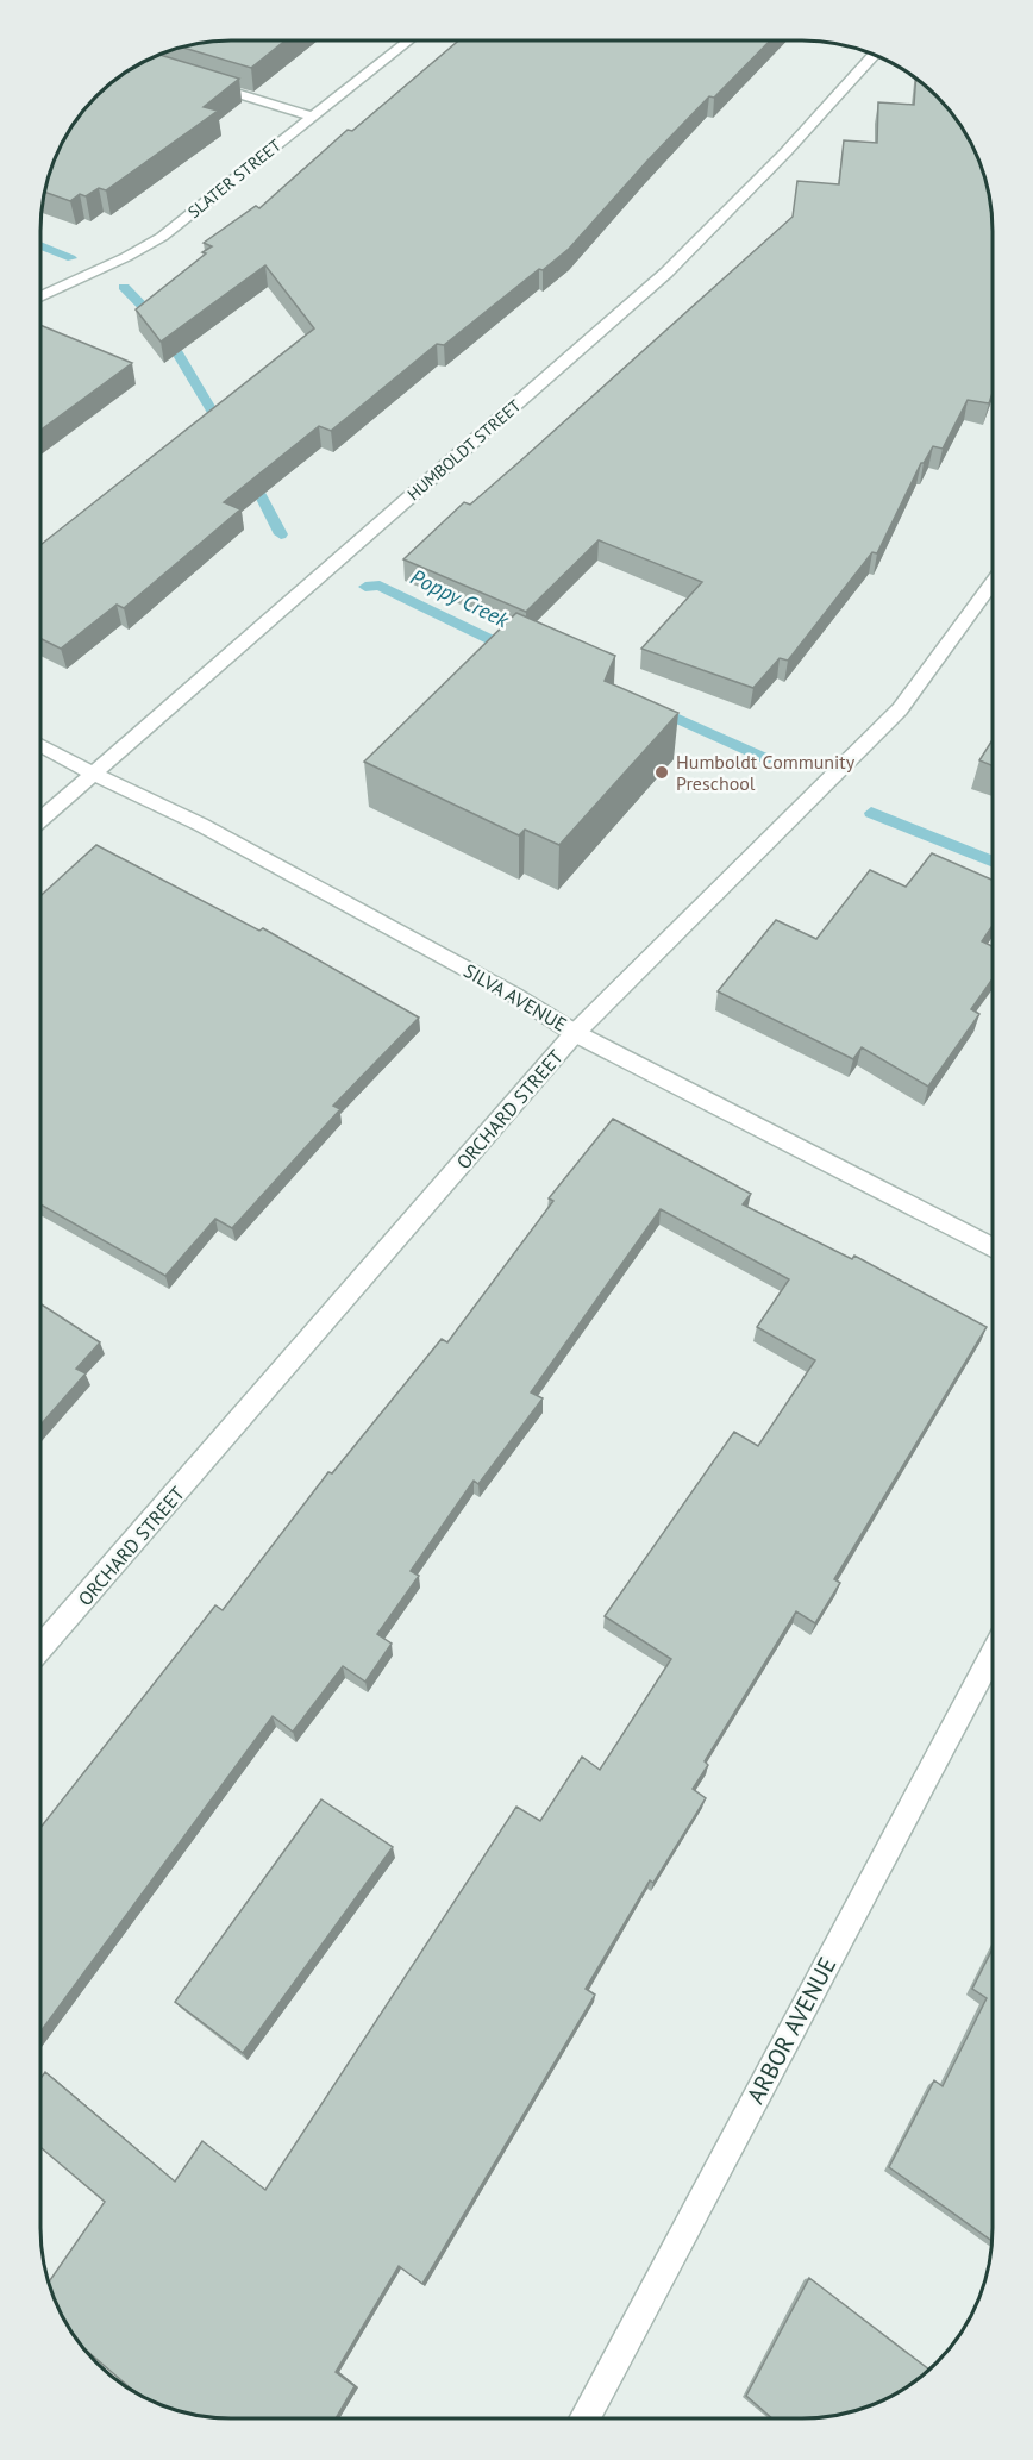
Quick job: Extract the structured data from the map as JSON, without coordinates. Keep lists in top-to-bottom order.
{
  "streets": {
    "street": [
      "SLATER STREET",
      "HUMBOLDT STREET",
      "SILVA AVENUE",
      "ORCHARD STREET",
      "ARBOR AVENUE"
    ]
  },
  "crossings": [
    ["HUMBOLDT STREET", "SILVA AVENUE"],
    ["SILVA AVENUE", "ORCHARD STREET"]
  ],
  "water": ["Poppy Creek"],
  "places": ["Humboldt Community Preschool"]
}
